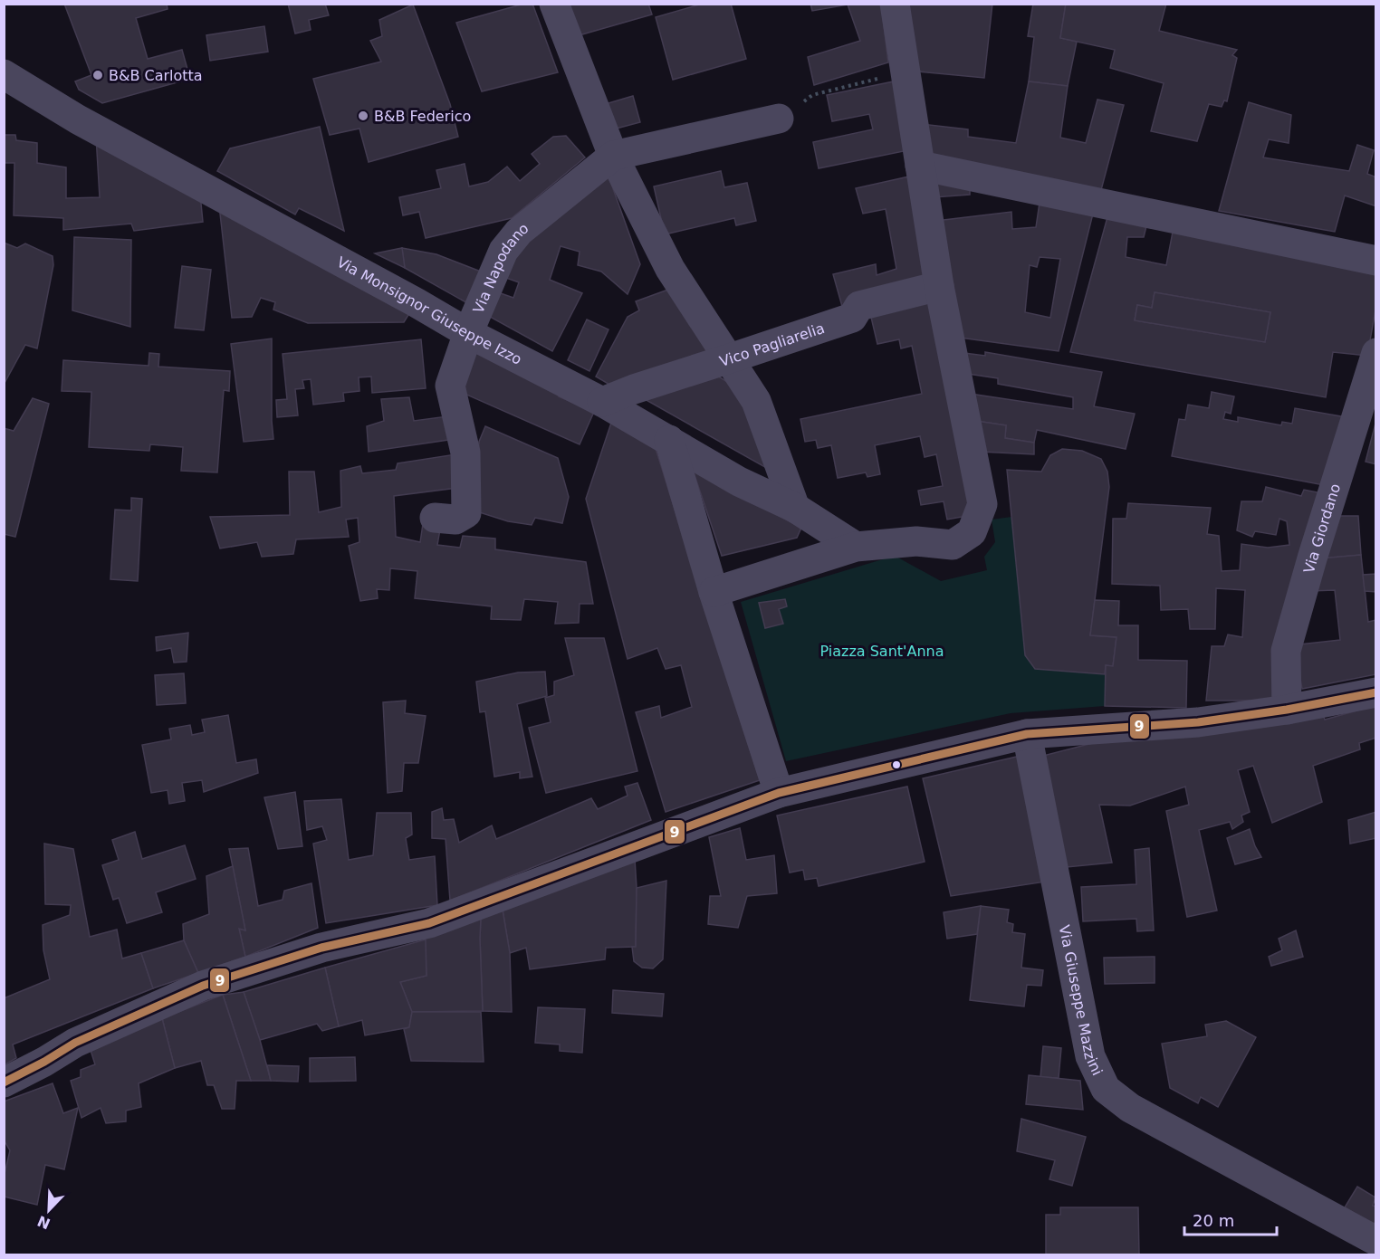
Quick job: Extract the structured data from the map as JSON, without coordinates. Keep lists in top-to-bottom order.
{
  "streets": {
    "street": [
      "Via Napodano",
      "Via Monsignor Giuseppe Izzo",
      "Vico Pagliarelia",
      "Via Giordano",
      "Via Giuseppe Mazzini"
    ]
  },
  "crossings": [
    ["Via Napodano", "Via Monsignor Giuseppe Izzo"],
    ["Via Monsignor Giuseppe Izzo", "Vico Pagliarelia"]
  ],
  "parks": ["Piazza Sant'Anna"],
  "places": ["B&B Carlotta", "B&B Federico"],
  "lines": ["transit line 9"],
  "scale_bar": "20 m",
  "north": "bottom left"
}
